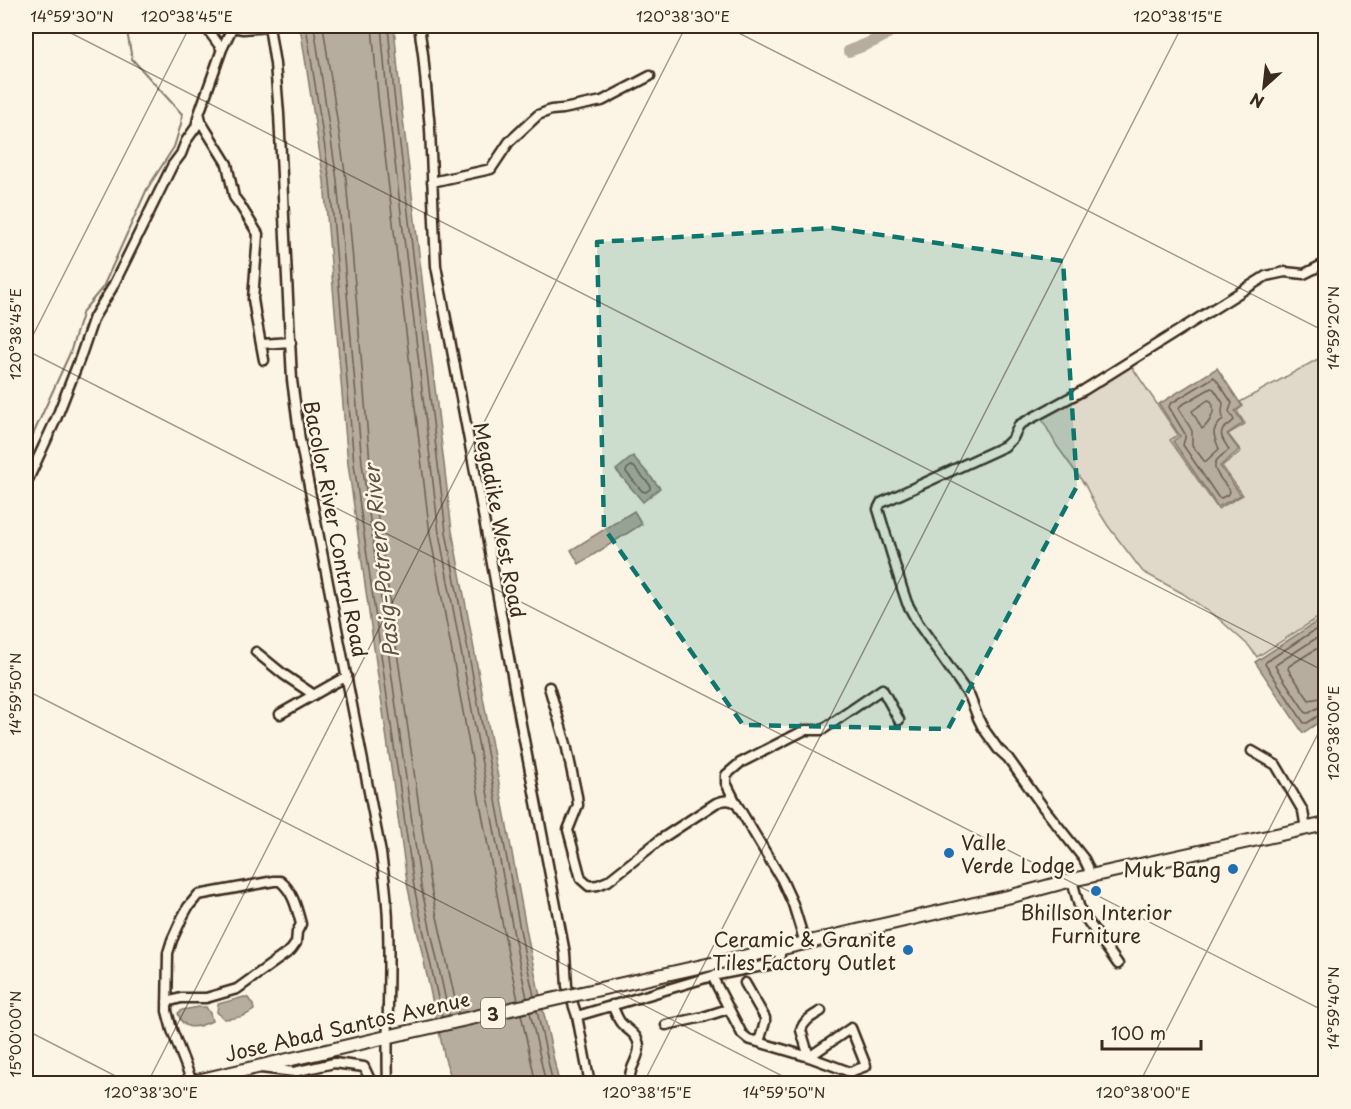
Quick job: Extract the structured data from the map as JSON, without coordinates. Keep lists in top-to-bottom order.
{
  "streets": {
    "highway": ["3", "Jose Abad Santos Avenue"],
    "street": ["Megadike West Road", "Bacolor River Control Road"]
  },
  "crossings": [
    ["Bacolor River Control Road", "Jose Abad Santos Avenue"]
  ],
  "water": ["Pasig-Potrero River"],
  "places": [
    "Valle Verde Lodge",
    "Muk Bang",
    "Bhillson Interior Furniture",
    "Ceramic & Granite Tiles Factory Outlet"
  ],
  "scale_bar": "100 m",
  "north": "bottom left",
  "coordinates": [
    "14°59'30\"N",
    "120°38'45\"E",
    "120°38'30\"E",
    "120°38'15\"E",
    "14°59'20\"N",
    "14°59'50\"N",
    "120°38'00\"E",
    "14°59'40\"N",
    "15°00'00\"N"
  ]
}
